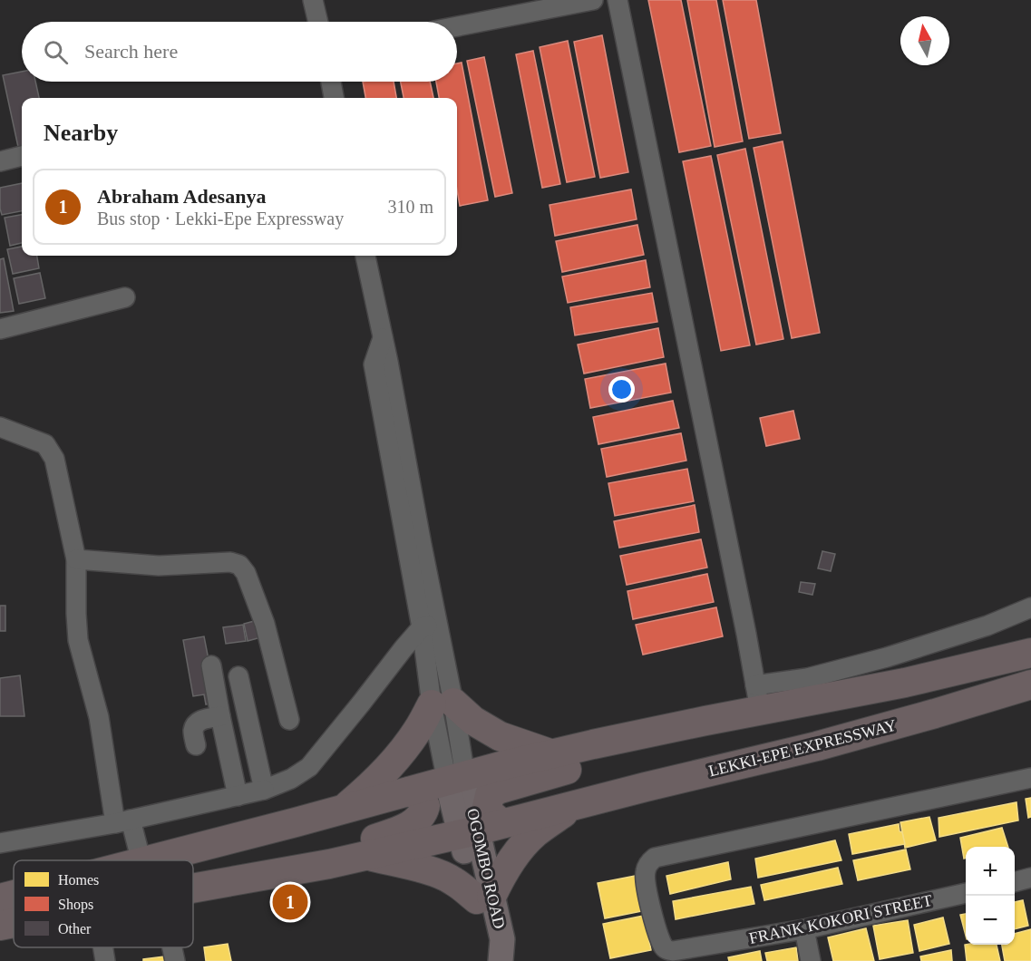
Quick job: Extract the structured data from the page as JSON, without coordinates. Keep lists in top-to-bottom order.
{
  "streets": {
    "highway": ["LEKKI-EPE EXPRESSWAY"],
    "main road": ["OGOMBO ROAD"],
    "street": ["FRANK KOKORI STREET"]
  },
  "crossings": [
    ["LEKKI-EPE EXPRESSWAY", "OGOMBO ROAD"]
  ],
  "legend": ["Homes", "Shops", "Other"],
  "north": "top",
  "page": {
    "search": "Search here",
    "heading": "Nearby",
    "list": [
      {
        "mark": "1",
        "name": "Abraham Adesanya",
        "note": "Bus stop · Lekki-Epe Expressway",
        "value": "310 m"
      }
    ],
    "map_buttons": ["+", "−"],
    "pins": "1"
  }
}
